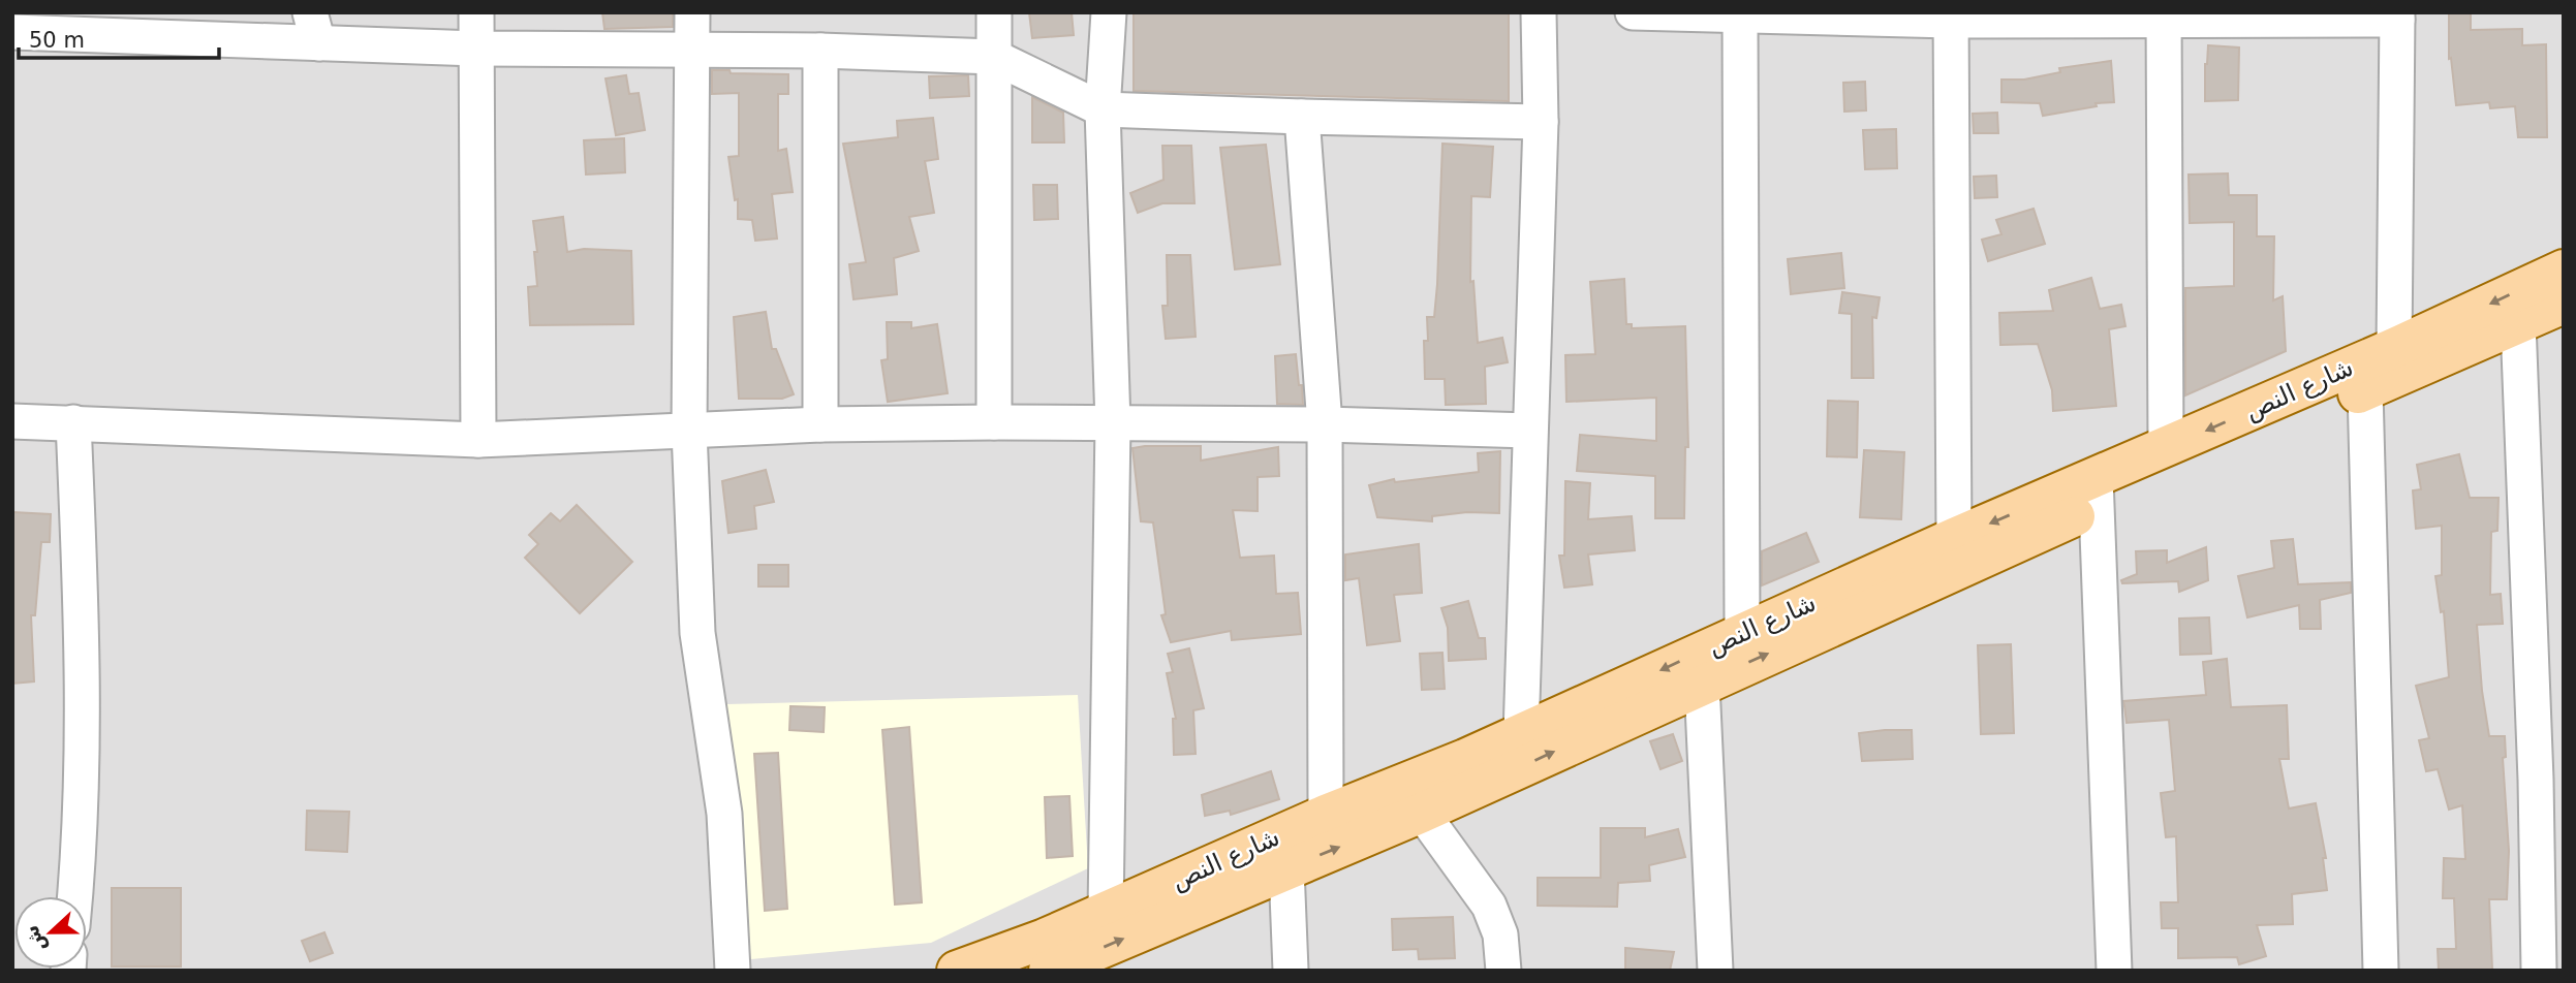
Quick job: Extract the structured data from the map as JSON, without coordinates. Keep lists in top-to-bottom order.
{
  "streets": {
    "main road": ["شارع النص"]
  },
  "scale_bar": "50 m",
  "north": "left"
}
